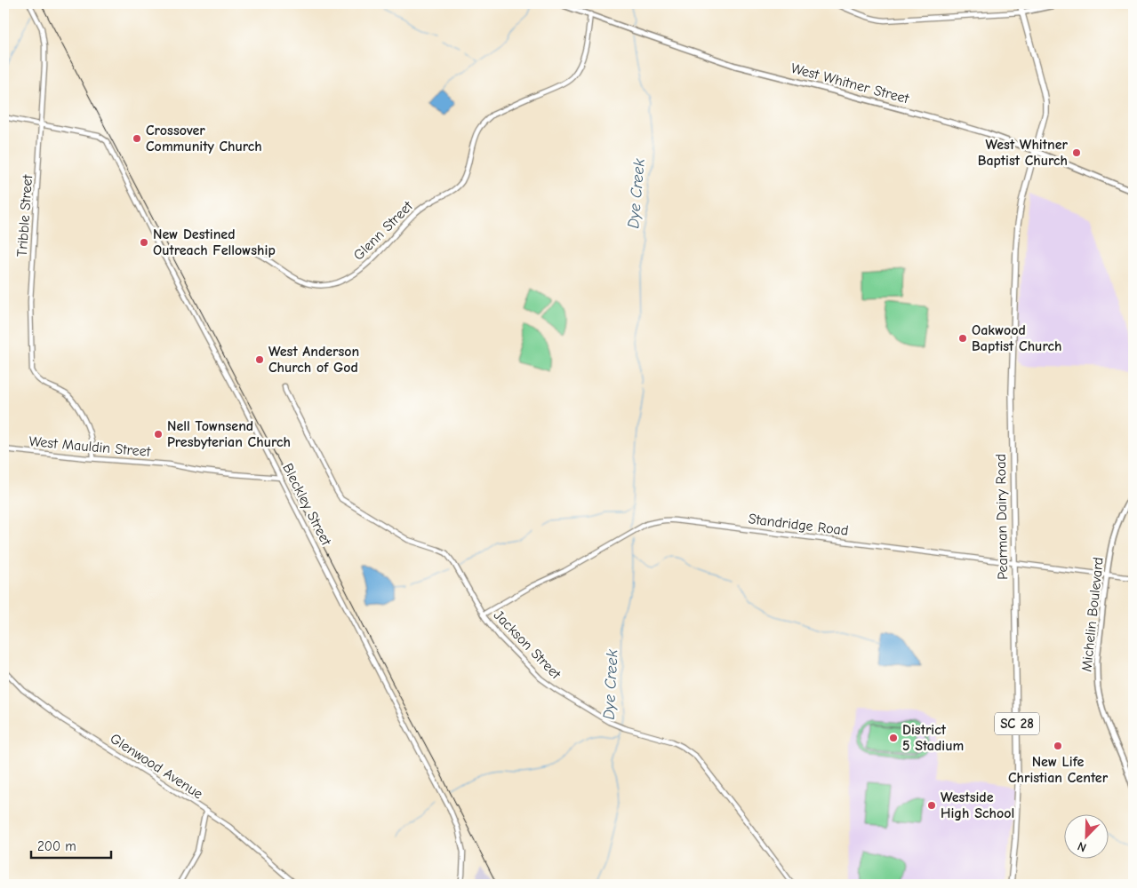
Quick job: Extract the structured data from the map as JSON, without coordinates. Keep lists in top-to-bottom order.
{
  "streets": {
    "highway": ["Pearman Dairy Road", "SC 28"],
    "main road": ["West Whitner Street", "Michelin Boulevard"],
    "street": [
      "Tribble Street",
      "Glenn Street",
      "West Mauldin Street",
      "Bleckley Street",
      "Standridge Road",
      "Jackson Street",
      "Glenwood Avenue"
    ]
  },
  "crossings": [
    ["West Whitner Street", "Glenn Street"],
    ["West Whitner Street", "Pearman Dairy Road"],
    ["West Whitner Street", "SC 28"],
    ["Tribble Street", "West Mauldin Street"],
    ["Tribble Street", "Bleckley Street"],
    ["West Mauldin Street", "Bleckley Street"],
    ["Pearman Dairy Road", "Standridge Road"],
    ["Pearman Dairy Road", "SC 28"],
    ["Standridge Road", "Michelin Boulevard"],
    ["Standridge Road", "Jackson Street"]
  ],
  "water": ["Dye Creek"],
  "places": [
    "Crossover Community Church",
    "West Whitner Baptist Church",
    "New Destined Outreach Fellowship",
    "Oakwood Baptist Church",
    "West Anderson Church of God",
    "Nell Townsend Presbyterian Church",
    "District 5 Stadium",
    "New Life Christian Center",
    "Westside High School"
  ],
  "scale_bar": "200 m",
  "north": "bottom left"
}
